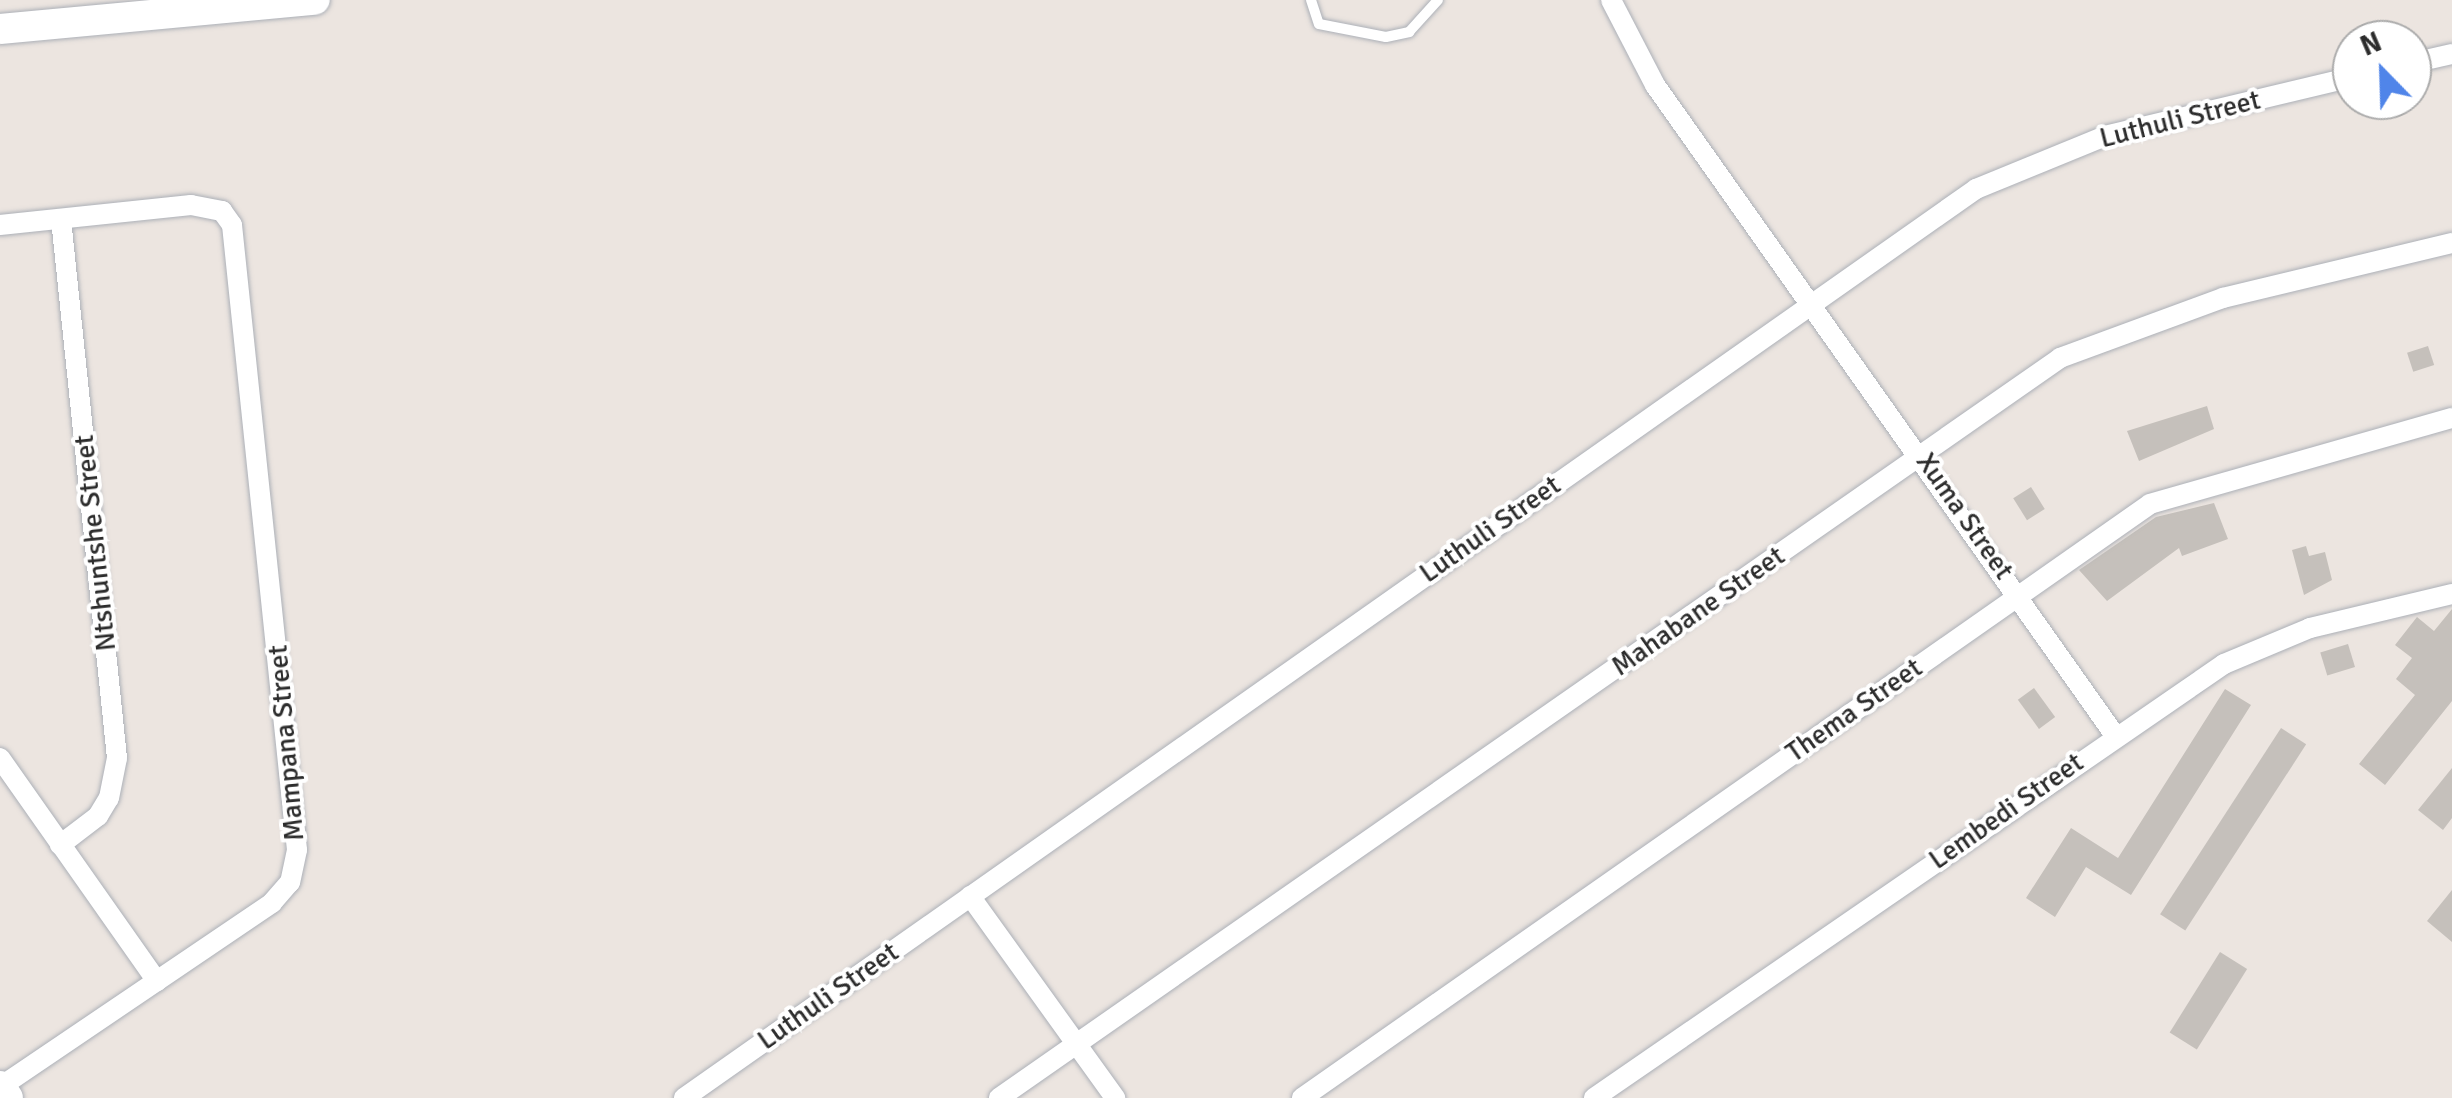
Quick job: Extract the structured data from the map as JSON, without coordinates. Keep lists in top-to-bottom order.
{
  "streets": {
    "street": [
      "Luthuli Street",
      "Xuma Street",
      "Ntshuntshe Street",
      "Mahabane Street",
      "Thema Street",
      "Mampana Street",
      "Lembedi Street"
    ]
  },
  "crossings": [
    ["Luthuli Street", "Xuma Street"],
    ["Xuma Street", "Mahabane Street"],
    ["Xuma Street", "Thema Street"],
    ["Xuma Street", "Lembedi Street"],
    ["Ntshuntshe Street", "Mampana Street"]
  ],
  "north": "top left"
}
